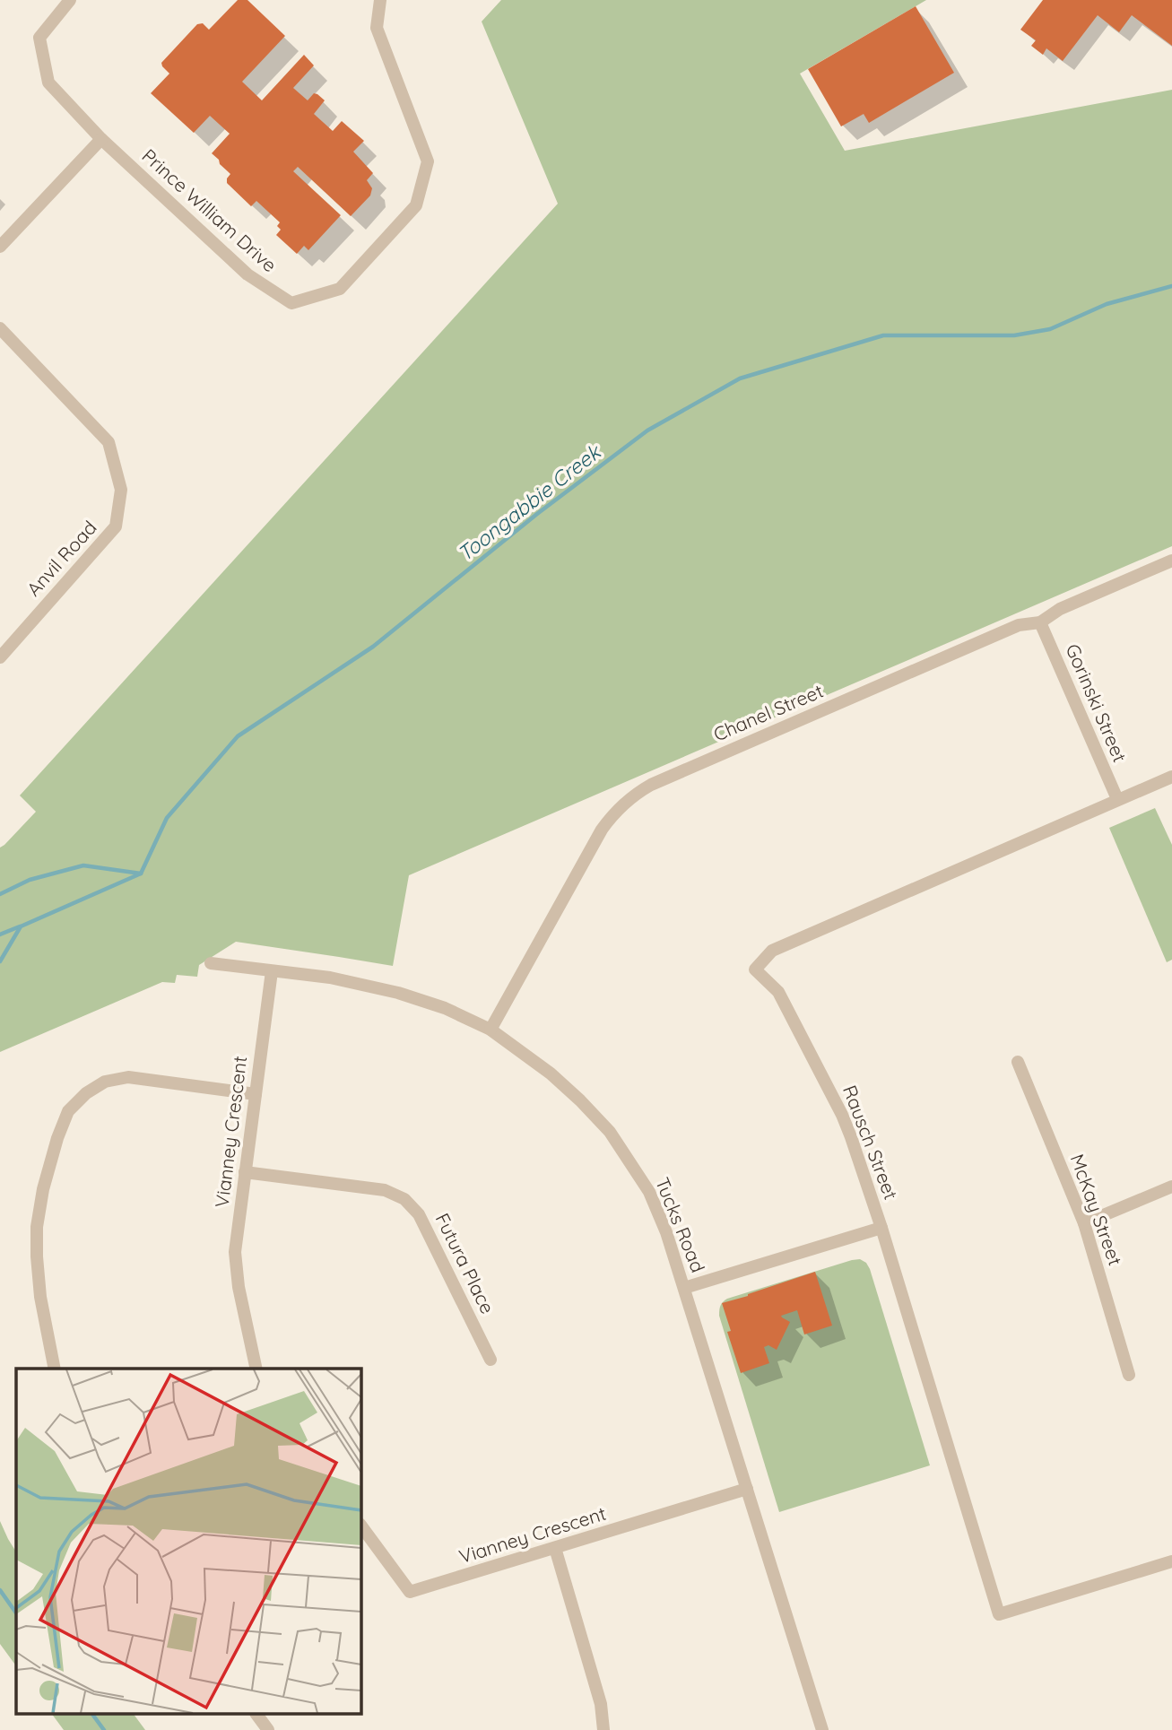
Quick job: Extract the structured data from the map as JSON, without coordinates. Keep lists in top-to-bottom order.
{
  "streets": {
    "street": [
      "Prince William Drive",
      "Anvil Road",
      "Gorinski Street",
      "Chanel Street",
      "Vianney Crescent",
      "Rausch Street",
      "McKay Street",
      "Tucks Road",
      "Futura Place"
    ]
  },
  "crossings": [
    ["Gorinski Street", "Chanel Street"],
    ["Gorinski Street", "Rausch Street"],
    ["Chanel Street", "Tucks Road"],
    ["Vianney Crescent", "Tucks Road"],
    ["Vianney Crescent", "Futura Place"]
  ],
  "water": ["Toongabbie Creek"]
}
